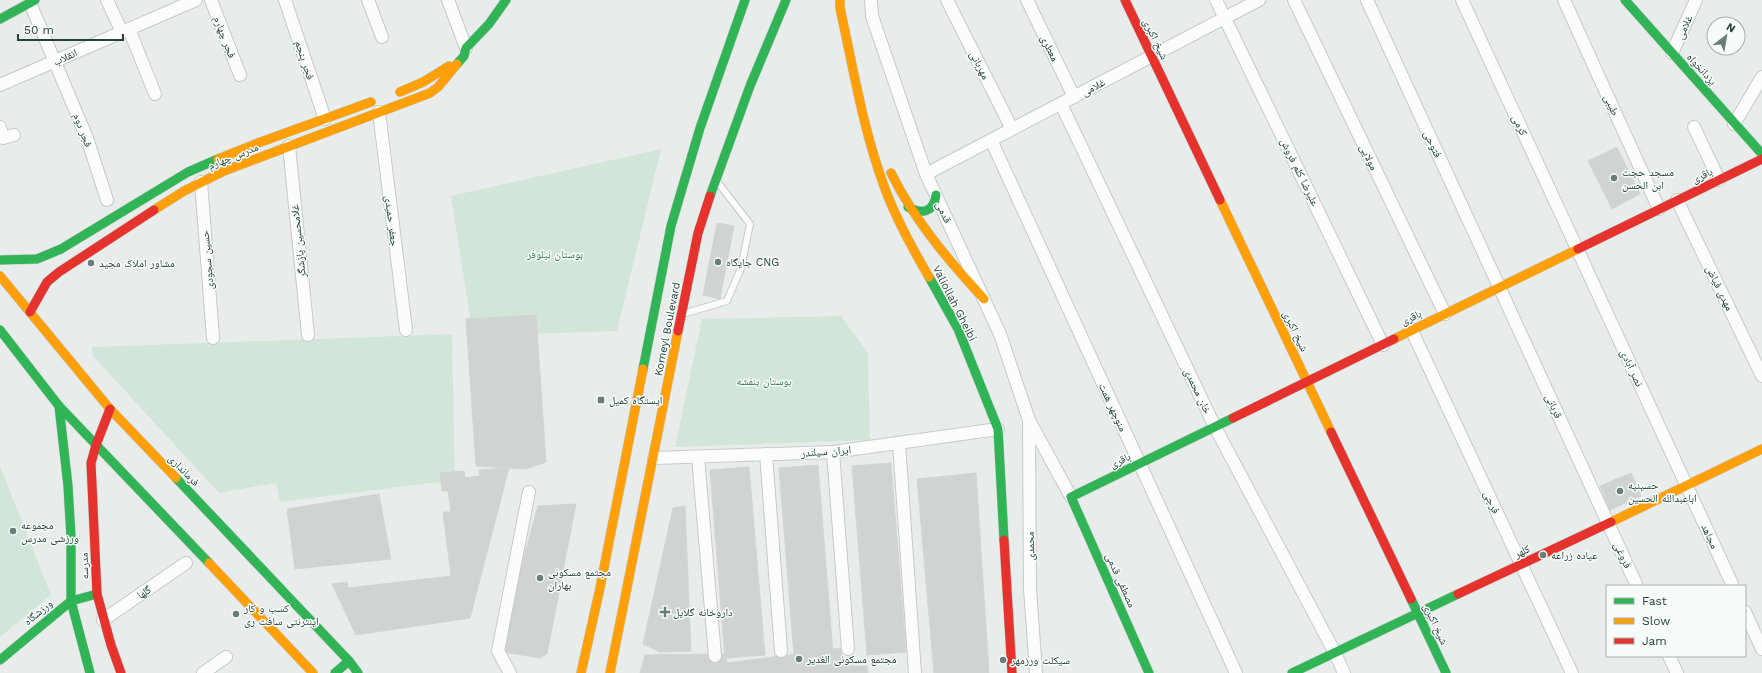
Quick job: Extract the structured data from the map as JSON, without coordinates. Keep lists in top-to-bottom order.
{
  "streets": {
    "street": [
      "غلامی",
      "فجر چهارم",
      "شیخ اکبری",
      "معطری",
      "انقلاب",
      "فجر پنجم",
      "مهربانی",
      "یزدانخواه",
      "طیبی",
      "کرمی",
      "فجر دوم",
      "فتوحی",
      "مدرس چهارم",
      "مولایی",
      "علیرضا کلم فروش",
      "باقری",
      "قدمی",
      "جعفر حمیدی",
      "غلامحسین پازشگر",
      "حسین سجودی",
      "مهدی فیاض",
      "Valiollah Gheibi",
      "Komeyl Boulevard",
      "نصر آبادی",
      "خان محمدی",
      "قربانی",
      "منوچهر همت",
      "ایران سیلندر",
      "فرمانداری",
      "فرجی",
      "مجاهد",
      "محمدی",
      "کلهر",
      "فروغی",
      "مدرسه",
      "مصطفی قدمی",
      "گلها",
      "ورزشگاه"
    ]
  },
  "crossings": [
    ["غلامی", "شیخ اکبری"],
    ["غلامی", "معطری"],
    ["غلامی", "مهربانی"],
    ["غلامی", "یزدانخواه"],
    ["غلامی", "علیرضا کلم فروش"],
    ["غلامی", "قدمی"],
    ["غلامی", "خان محمدی"],
    ["غلامی", "منوچهر همت"],
    ["شیخ اکبری", "باقری"],
    ["شیخ اکبری", "کلهر"],
    ["انقلاب", "فجر دوم"],
    ["فجر پنجم", "مدرس چهارم"],
    ["طیبی", "باقری"],
    ["کرمی", "باقری"],
    ["کرمی", "نصر آبادی"],
    ["فتوحی", "باقری"],
    ["فتوحی", "قربانی"],
    ["مدرس چهارم", "جعفر حمیدی"],
    ["مدرس چهارم", "غلامحسین پازشگر"],
    ["مدرس چهارم", "حسین سجودی"],
    ["مدرس چهارم", "فرمانداری"],
    ["مولایی", "باقری"],
    ["علیرضا کلم فروش", "باقری"],
    ["باقری", "مهدی فیاض"],
    ["باقری", "نصر آبادی"],
    ["باقری", "خان محمدی"],
    ["باقری", "قربانی"],
    ["باقری", "منوچهر همت"],
    ["باقری", "فرجی"],
    ["باقری", "مصطفی قدمی"],
    ["قدمی", "محمدی"],
    ["Valiollah Gheibi", "ایران سیلندر"],
    ["Komeyl Boulevard", "ایران سیلندر"],
    ["نصر آبادی", "مجاهد"],
    ["نصر آبادی", "کلهر"],
    ["خان محمدی", "کلهر"],
    ["قربانی", "کلهر"],
    ["قربانی", "فروغی"],
    ["فرمانداری", "مدرسه"],
    ["فرجی", "کلهر"],
    ["مجاهد", "کلهر"],
    ["کلهر", "فروغی"],
    ["مدرسه", "گلها"],
    ["مدرسه", "ورزشگاه"]
  ],
  "parks": ["بوستان نیلوفر", "بوستان بنفشه"],
  "places": {
    "other": [
      "مسجد حجت ابن الحسن",
      "جایگاه CNG",
      "مشاور املاک مجید",
      "حسینیه اباعبدالله الحسین",
      "مجموعه ورزشی مدرس",
      "عیاده زراعه",
      "مجتمع مسکونی بهاران",
      "کسب و کار اینترنتی سافت ری",
      "مجتمع مسکونی الغدیر",
      "سیکلت ورزمهر"
    ],
    "transit": ["ایستگاه کمیل"],
    "health": ["داروخانه گلایل"]
  },
  "legend": ["Fast", "Slow", "Jam"],
  "scale_bar": "50 m",
  "north": "top right"
}
